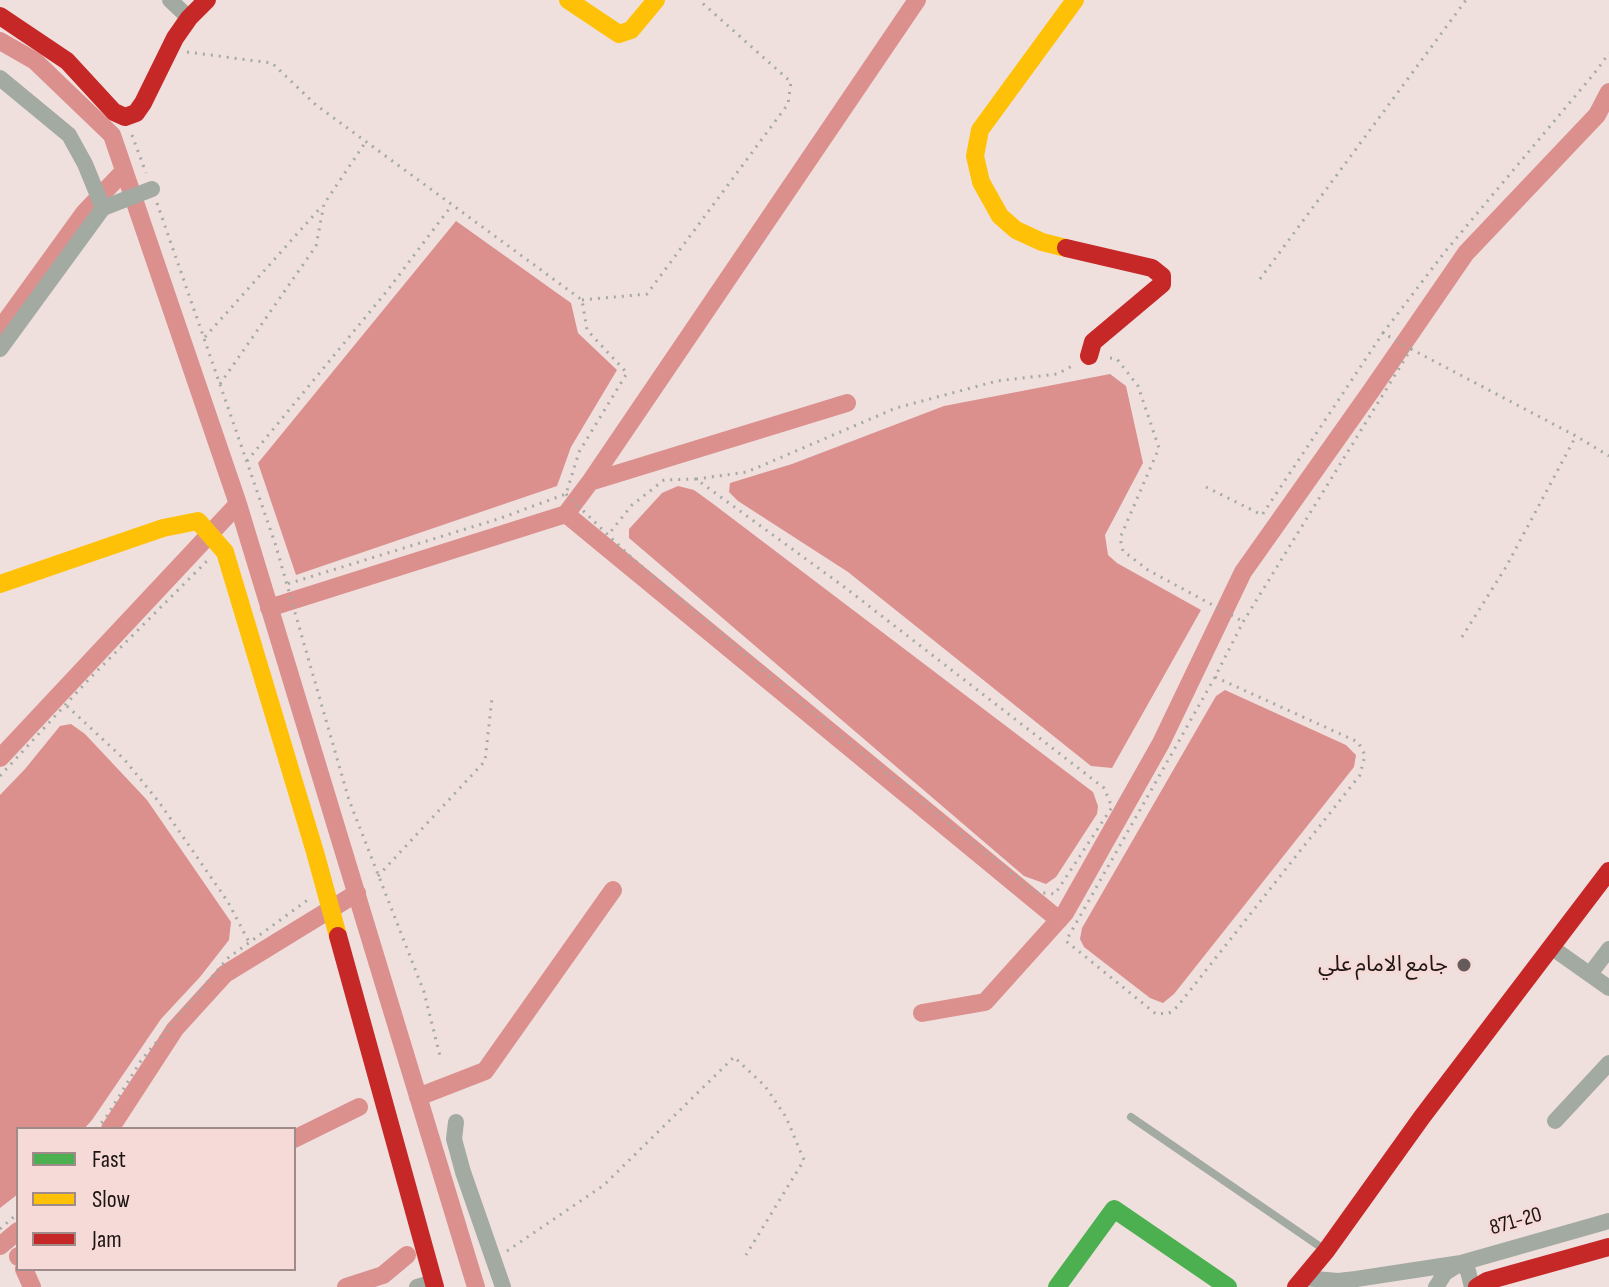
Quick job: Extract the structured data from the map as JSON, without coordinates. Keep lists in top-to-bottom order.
{
  "streets": {
    "street": ["871-20"]
  },
  "places": ["جامع اﻻمام علي"],
  "legend": ["Fast", "Slow", "Jam"]
}
